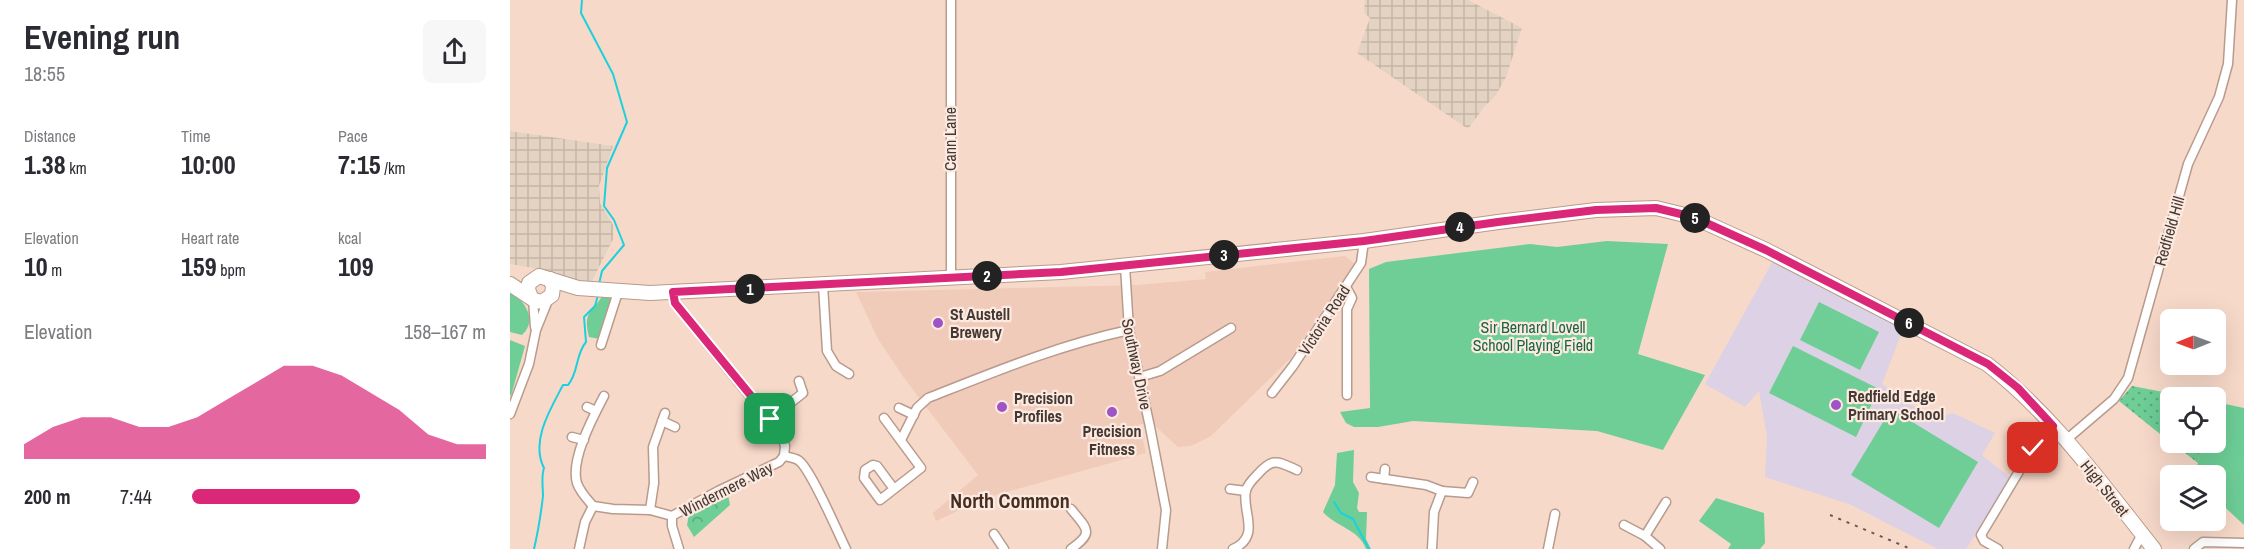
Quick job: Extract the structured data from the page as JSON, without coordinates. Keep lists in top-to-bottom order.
{
  "streets": {
    "main road": ["High Street"],
    "street": [
      "Cann Lane",
      "Redfield Hill",
      "Victoria Road",
      "Southway Drive",
      "Windermere Way"
    ]
  },
  "crossings": [
    ["Cann Lane", "High Street"],
    ["Redfield Hill", "High Street"],
    ["Victoria Road", "High Street"],
    ["Southway Drive", "High Street"]
  ],
  "districts": ["North Common"],
  "parks": ["Sir Bernard Lovell School Playing Field"],
  "places": [
    "St Austell Brewery",
    "Redfield Edge Primary School",
    "Precision Profiles",
    "Precision Fitness"
  ],
  "north": "left",
  "page": {
    "heading": ["Evening run", "18:55"],
    "stats": [
      ["Distance", "1.38 km"],
      ["Time", "10:00"],
      ["Pace", "7:15 /km"],
      ["Elevation", "10 m"],
      ["Heart rate", "159 bpm"],
      ["kcal", "109"]
    ],
    "pins": [
      "5",
      "4",
      "3",
      "2",
      "1",
      "6"
    ],
    "chart": ["Elevation", "158–167 m"],
    "list": [
      {
        "name": "200 m",
        "note": "7:44"
      }
    ]
  }
}
